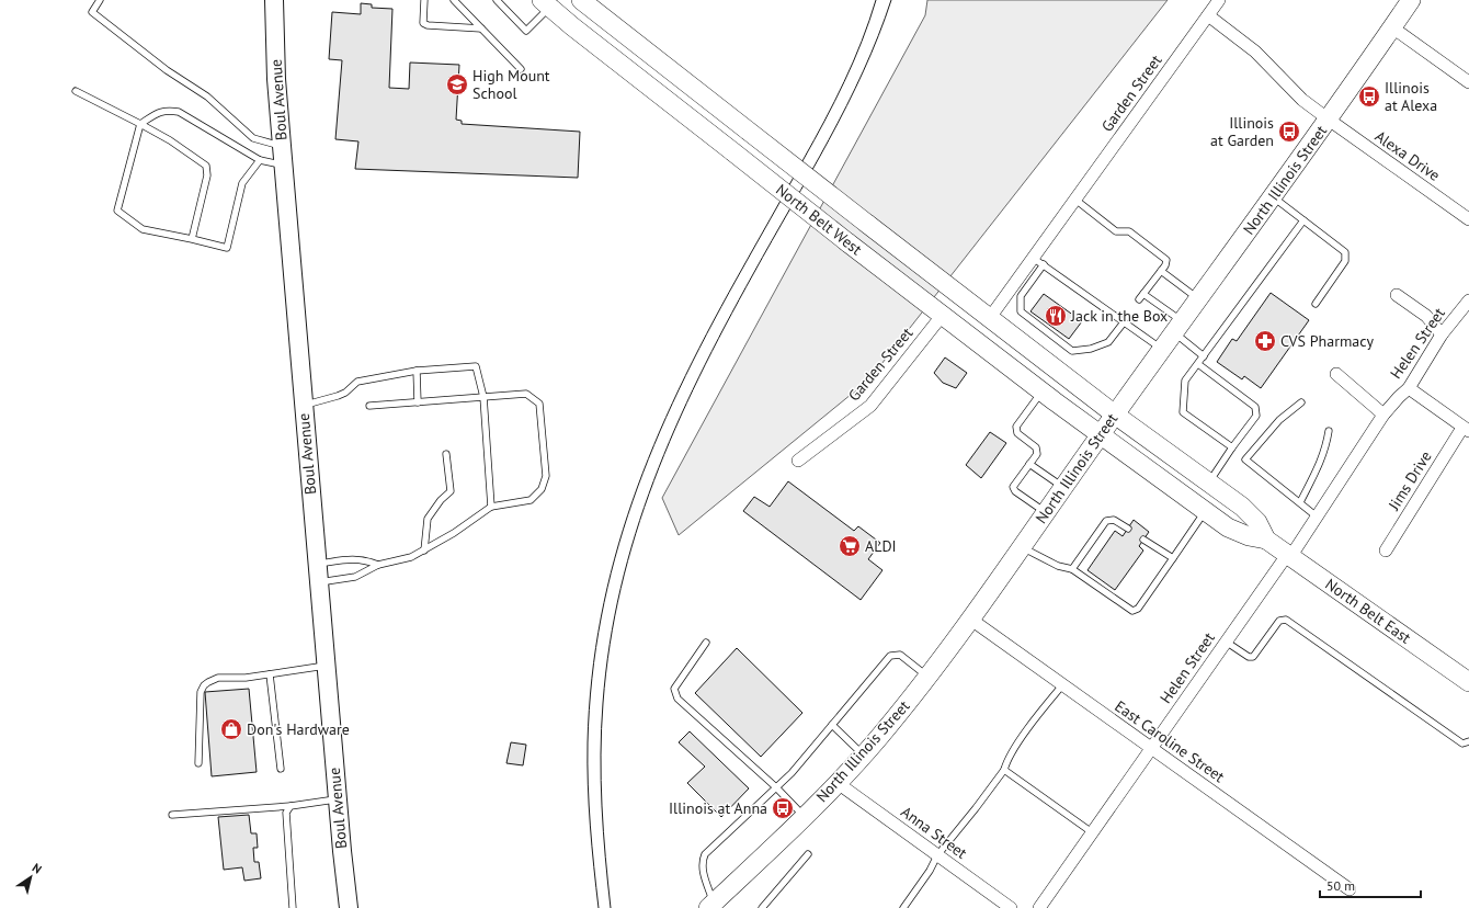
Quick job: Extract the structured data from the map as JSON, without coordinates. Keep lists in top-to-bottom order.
{
  "streets": {
    "main road": ["North Illinois Street", "North Belt West", "North Belt East"],
    "street": [
      "Garden Street",
      "Boul Avenue",
      "Alexa Drive",
      "Helen Street",
      "Jims Drive",
      "East Caroline Street",
      "Anna Street"
    ]
  },
  "crossings": [
    ["Garden Street", "North Belt West"],
    ["Alexa Drive", "North Illinois Street"],
    ["North Illinois Street", "North Belt West"],
    ["North Illinois Street", "North Belt East"],
    ["North Illinois Street", "East Caroline Street"],
    ["North Illinois Street", "Anna Street"],
    ["North Belt West", "North Belt East"],
    ["Helen Street", "North Belt East"],
    ["Helen Street", "East Caroline Street"]
  ],
  "places": {
    "school or university": ["High Mount School"],
    "bus stop": ["Illinois at Alexa", "Illinois at Garden", "Illinois at Anna"],
    "restaurant": ["Jack in the Box"],
    "pharmacy": ["CVS Pharmacy"],
    "supermarket": ["ALDI"],
    "shop": ["Don's Hardware"]
  },
  "scale_bar": "50 m",
  "north": "top right"
}
